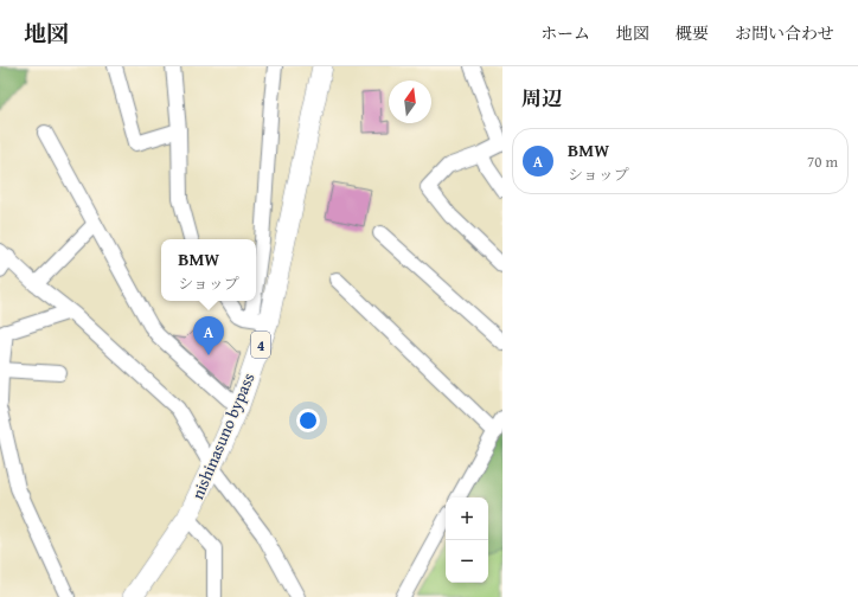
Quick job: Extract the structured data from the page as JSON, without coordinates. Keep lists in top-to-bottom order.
{
  "streets": {
    "highway": ["4", "nishinasuno bypass"]
  },
  "north": "top",
  "page": {
    "header": "地図",
    "nav": [
      "ホーム",
      "地図",
      "概要",
      "お問い合わせ"
    ],
    "heading": "周辺",
    "list": [
      {
        "mark": "A",
        "name": "BMW",
        "note": "ショップ",
        "value": "70 m"
      }
    ],
    "popup": ["BMW", "ショップ"],
    "pins": "A",
    "map_buttons": ["+", "−"]
  }
}
